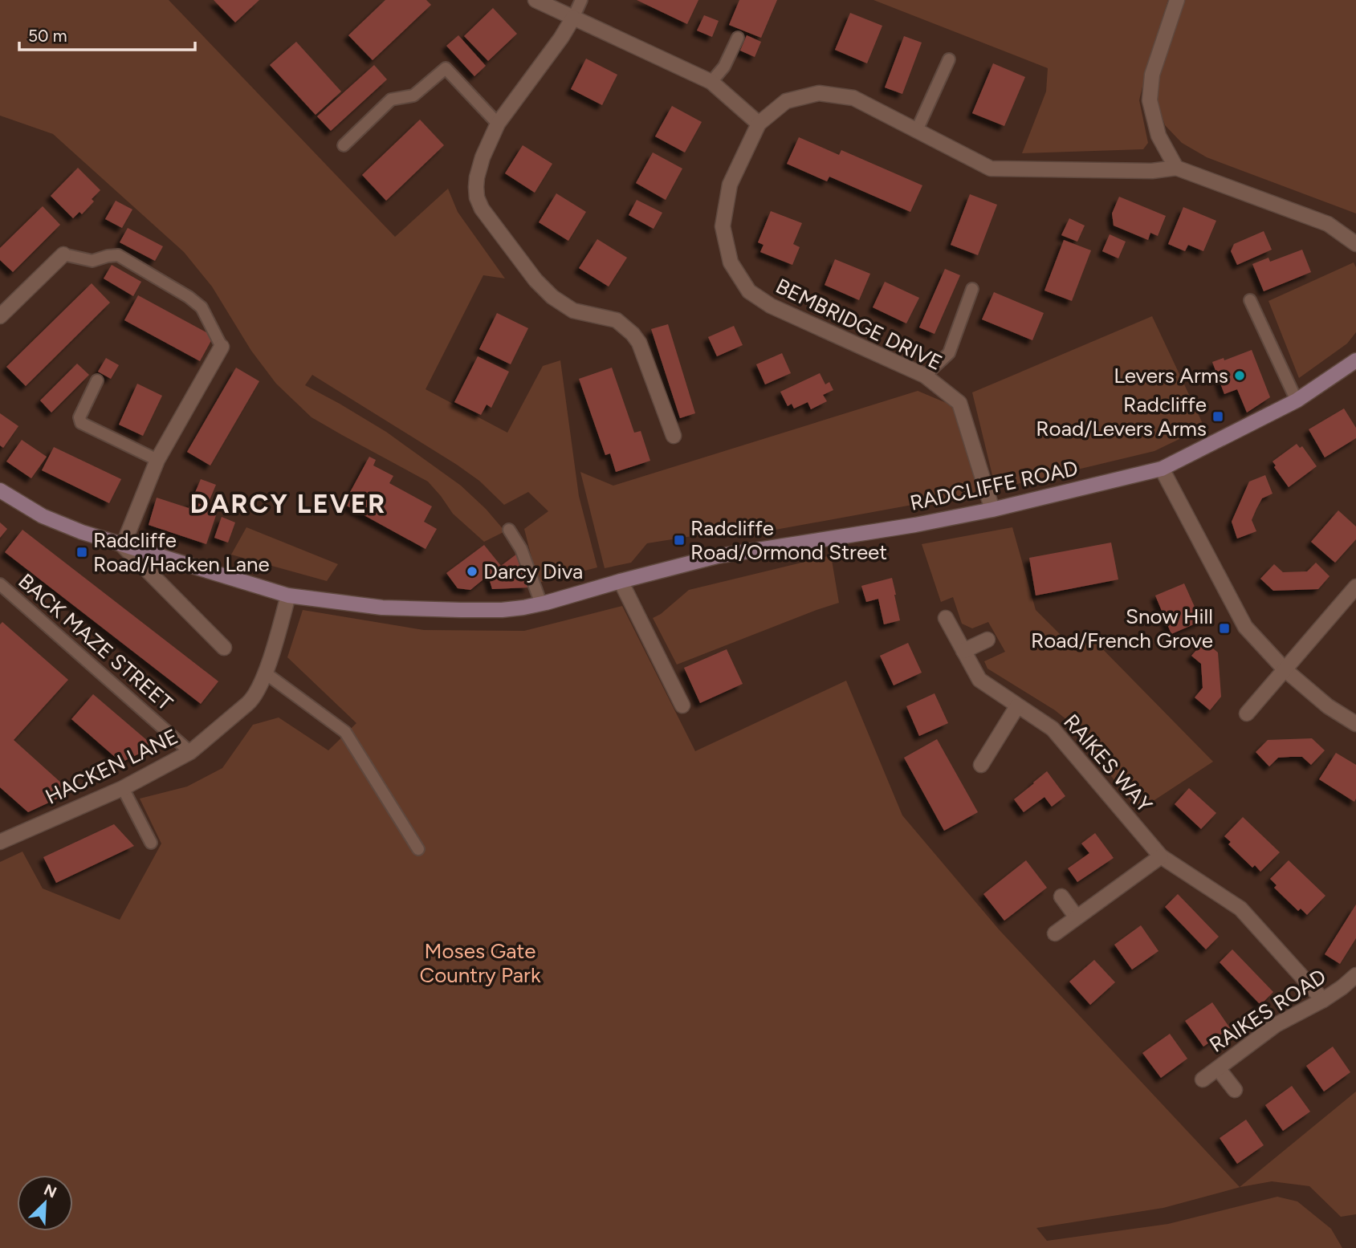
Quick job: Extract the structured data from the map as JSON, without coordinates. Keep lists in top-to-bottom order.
{
  "streets": {
    "main road": ["RADCLIFFE ROAD"],
    "street": [
      "BEMBRIDGE DRIVE",
      "RAIKES WAY",
      "HACKEN LANE",
      "RAIKES ROAD"
    ],
    "lane": ["BACK MAZE STREET"]
  },
  "crossings": [
    ["BEMBRIDGE DRIVE", "RADCLIFFE ROAD"],
    ["RADCLIFFE ROAD", "HACKEN LANE"],
    ["BACK MAZE STREET", "HACKEN LANE"],
    ["RAIKES WAY", "RAIKES ROAD"]
  ],
  "districts": ["DARCY LEVER"],
  "parks": ["Moses Gate Country Park"],
  "places": {
    "other": ["Levers Arms", "Darcy Diva"],
    "transit": [
      "Radcliffe Road/Levers Arms",
      "Radcliffe Road/Ormond Street",
      "Radcliffe Road/Hacken Lane",
      "Snow Hill Road/French Grove"
    ]
  },
  "scale_bar": "50 m",
  "north": "top right"
}
